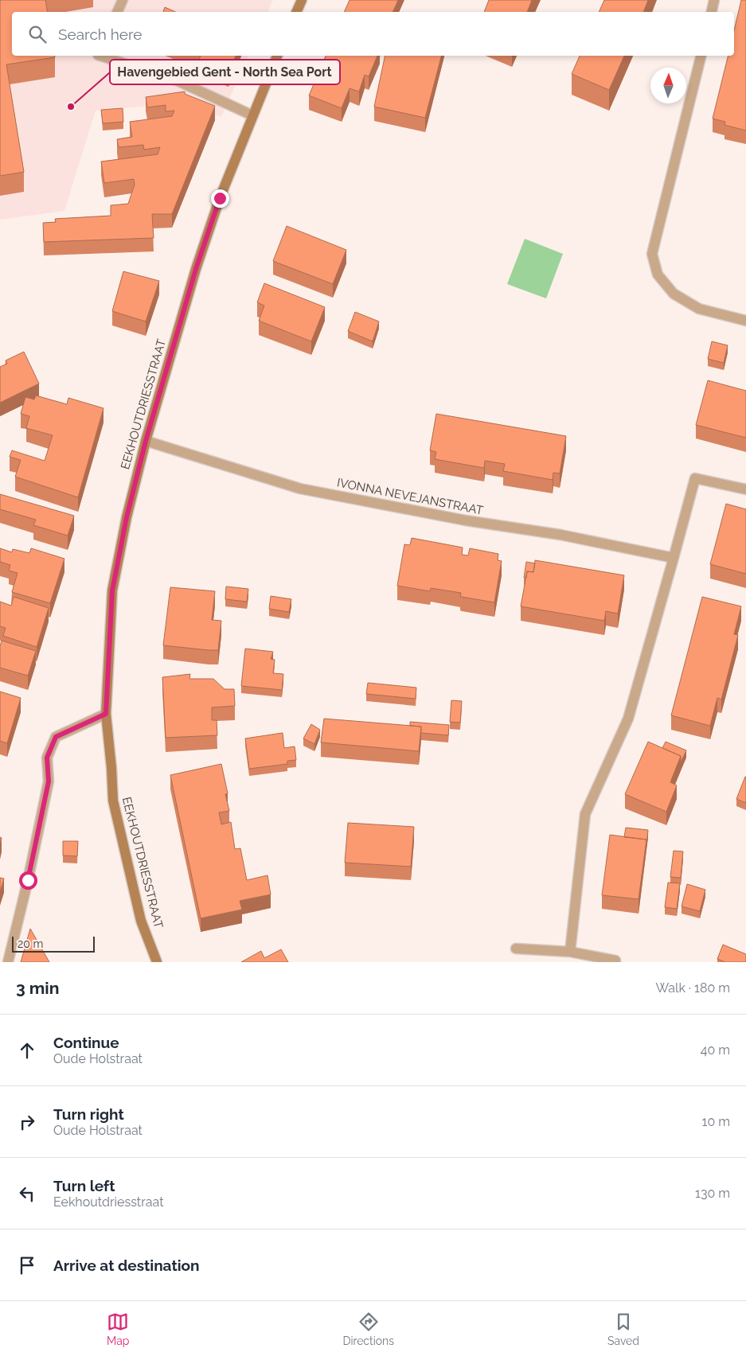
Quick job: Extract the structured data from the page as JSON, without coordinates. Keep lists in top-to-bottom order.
{
  "streets": {
    "street": ["EEKHOUTDRIESSTRAAT", "IVONNA NEVEJANSTRAAT"]
  },
  "crossings": [
    ["EEKHOUTDRIESSTRAAT", "IVONNA NEVEJANSTRAAT"]
  ],
  "places": ["Havengebied Gent - North Sea Port"],
  "scale_bar": "20 m",
  "north": "top",
  "page": {
    "search": "Search here",
    "scale": "20 m",
    "heading": ["3 min", "Walk · 180 m"],
    "list": [
      ["Continue", "Oude Holstraat", "40 m"],
      ["Turn right", "Oude Holstraat", "10 m"],
      ["Turn left", "Eekhoutdriesstraat", "130 m"],
      "Arrive at destination"
    ],
    "nav": ["Map", "Directions", "Saved"]
  }
}
